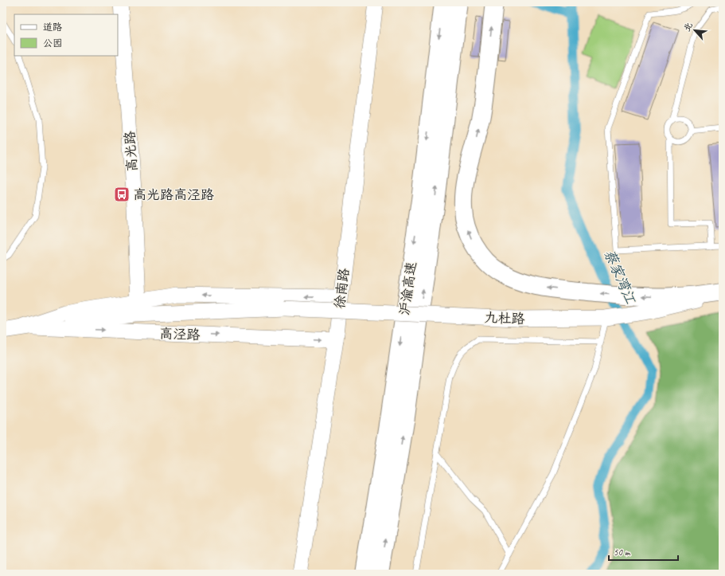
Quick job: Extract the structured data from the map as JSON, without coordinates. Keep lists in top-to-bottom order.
{
  "streets": {
    "highway": ["沪渝高速"],
    "street": [
      "高光路",
      "徐南路",
      "九杜路",
      "高泾路"
    ]
  },
  "crossings": [
    ["高光路", "高泾路"],
    ["徐南路", "高泾路"],
    ["九杜路", "高泾路"]
  ],
  "water": ["蔡家湾江"],
  "places": {
    "bus stop": ["高光路高泾路"]
  },
  "legend": ["道路", "公园"],
  "scale_bar": "50 m",
  "north": "top left"
}
